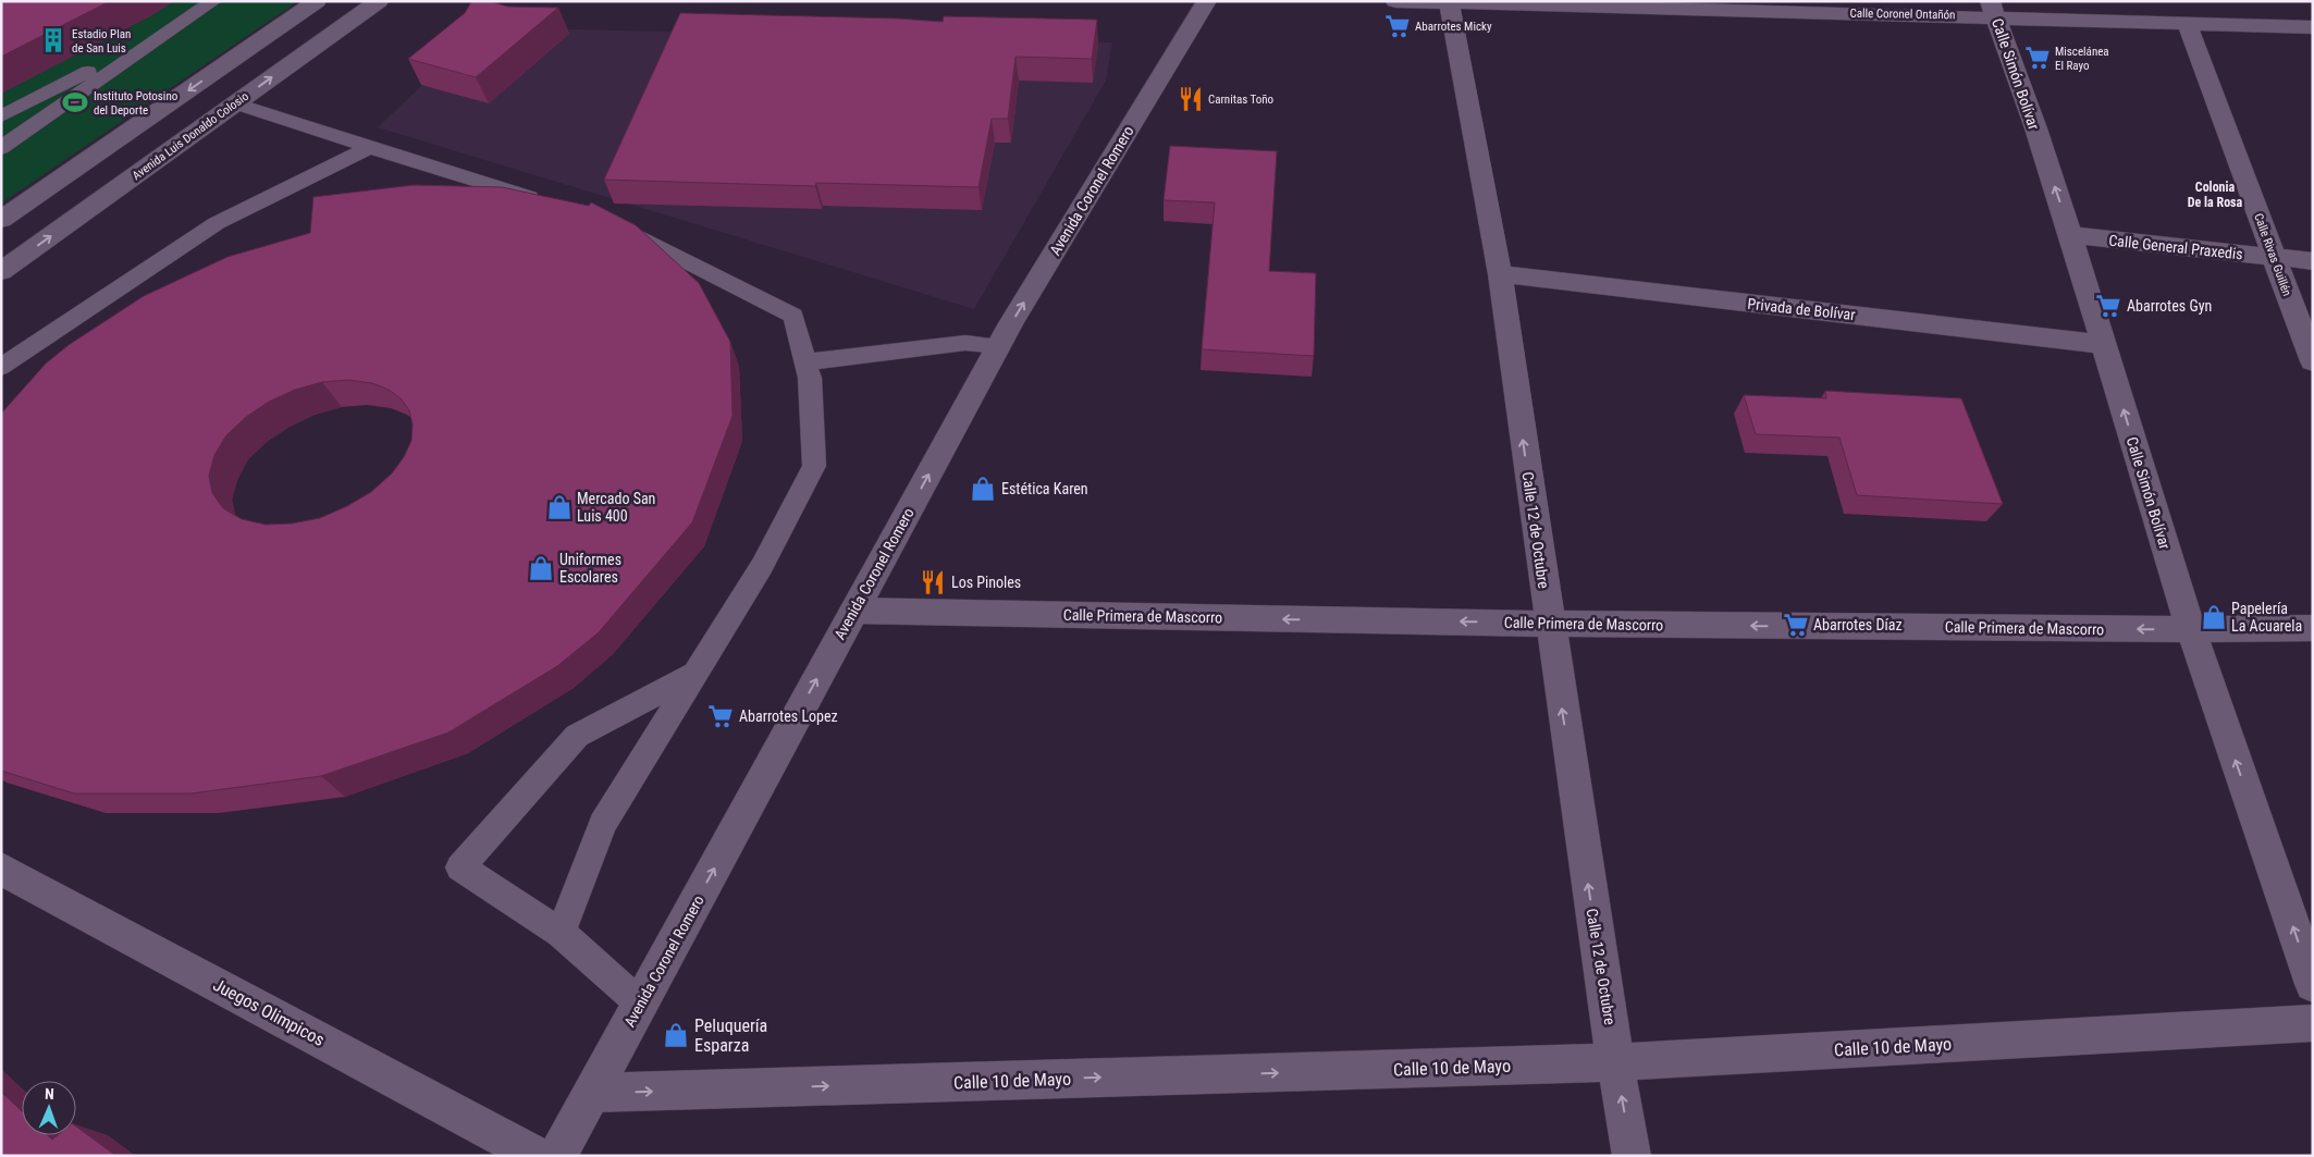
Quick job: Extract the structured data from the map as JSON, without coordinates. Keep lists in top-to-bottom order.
{
  "streets": {
    "street": [
      "Calle Coronel Ontañón",
      "Calle Simón Bolívar",
      "Avenida Luis Donaldo Colosio",
      "Avenida Coronel Romero",
      "Calle General Praxedis",
      "Calle Rivas Guillén",
      "Privada de Bolívar",
      "Calle 12 de Octubre",
      "Calle Primera de Mascorro",
      "Juegos Olimpicos",
      "Calle 10 de Mayo"
    ]
  },
  "crossings": [
    ["Calle Coronel Ontañón", "Calle Simón Bolívar"],
    ["Calle Coronel Ontañón", "Calle Rivas Guillén"],
    ["Calle Coronel Ontañón", "Calle 12 de Octubre"],
    ["Calle Simón Bolívar", "Calle General Praxedis"],
    ["Calle Simón Bolívar", "Privada de Bolívar"],
    ["Calle Simón Bolívar", "Calle Primera de Mascorro"],
    ["Avenida Coronel Romero", "Calle Primera de Mascorro"],
    ["Avenida Coronel Romero", "Calle 10 de Mayo"],
    ["Calle General Praxedis", "Calle Rivas Guillén"],
    ["Privada de Bolívar", "Calle 12 de Octubre"],
    ["Calle 12 de Octubre", "Calle Primera de Mascorro"],
    ["Calle 12 de Octubre", "Calle 10 de Mayo"]
  ],
  "one_way": [
    "Calle Simón Bolívar",
    "Avenida Coronel Romero",
    "Calle 12 de Octubre",
    "Calle Primera de Mascorro",
    "Calle 10 de Mayo"
  ],
  "districts": ["Colonia De la Rosa"],
  "places": {
    "supermarket": [
      "Abarrotes Micky",
      "Miscelánea El Rayo",
      "Abarrotes Gyn",
      "Abarrotes Díaz",
      "Abarrotes Lopez"
    ],
    "building": ["Estadio Plan de San Luis"],
    "restaurant": ["Carnitas Toño", "Los Pinoles"],
    "sports": ["Instituto Potosino del Deporte"],
    "shop": [
      "Estética Karen",
      "Mercado San Luis 400",
      "Uniformes Escolares",
      "Papelería La Acuarela",
      "Peluquería Esparza"
    ]
  },
  "north": "top"
}
